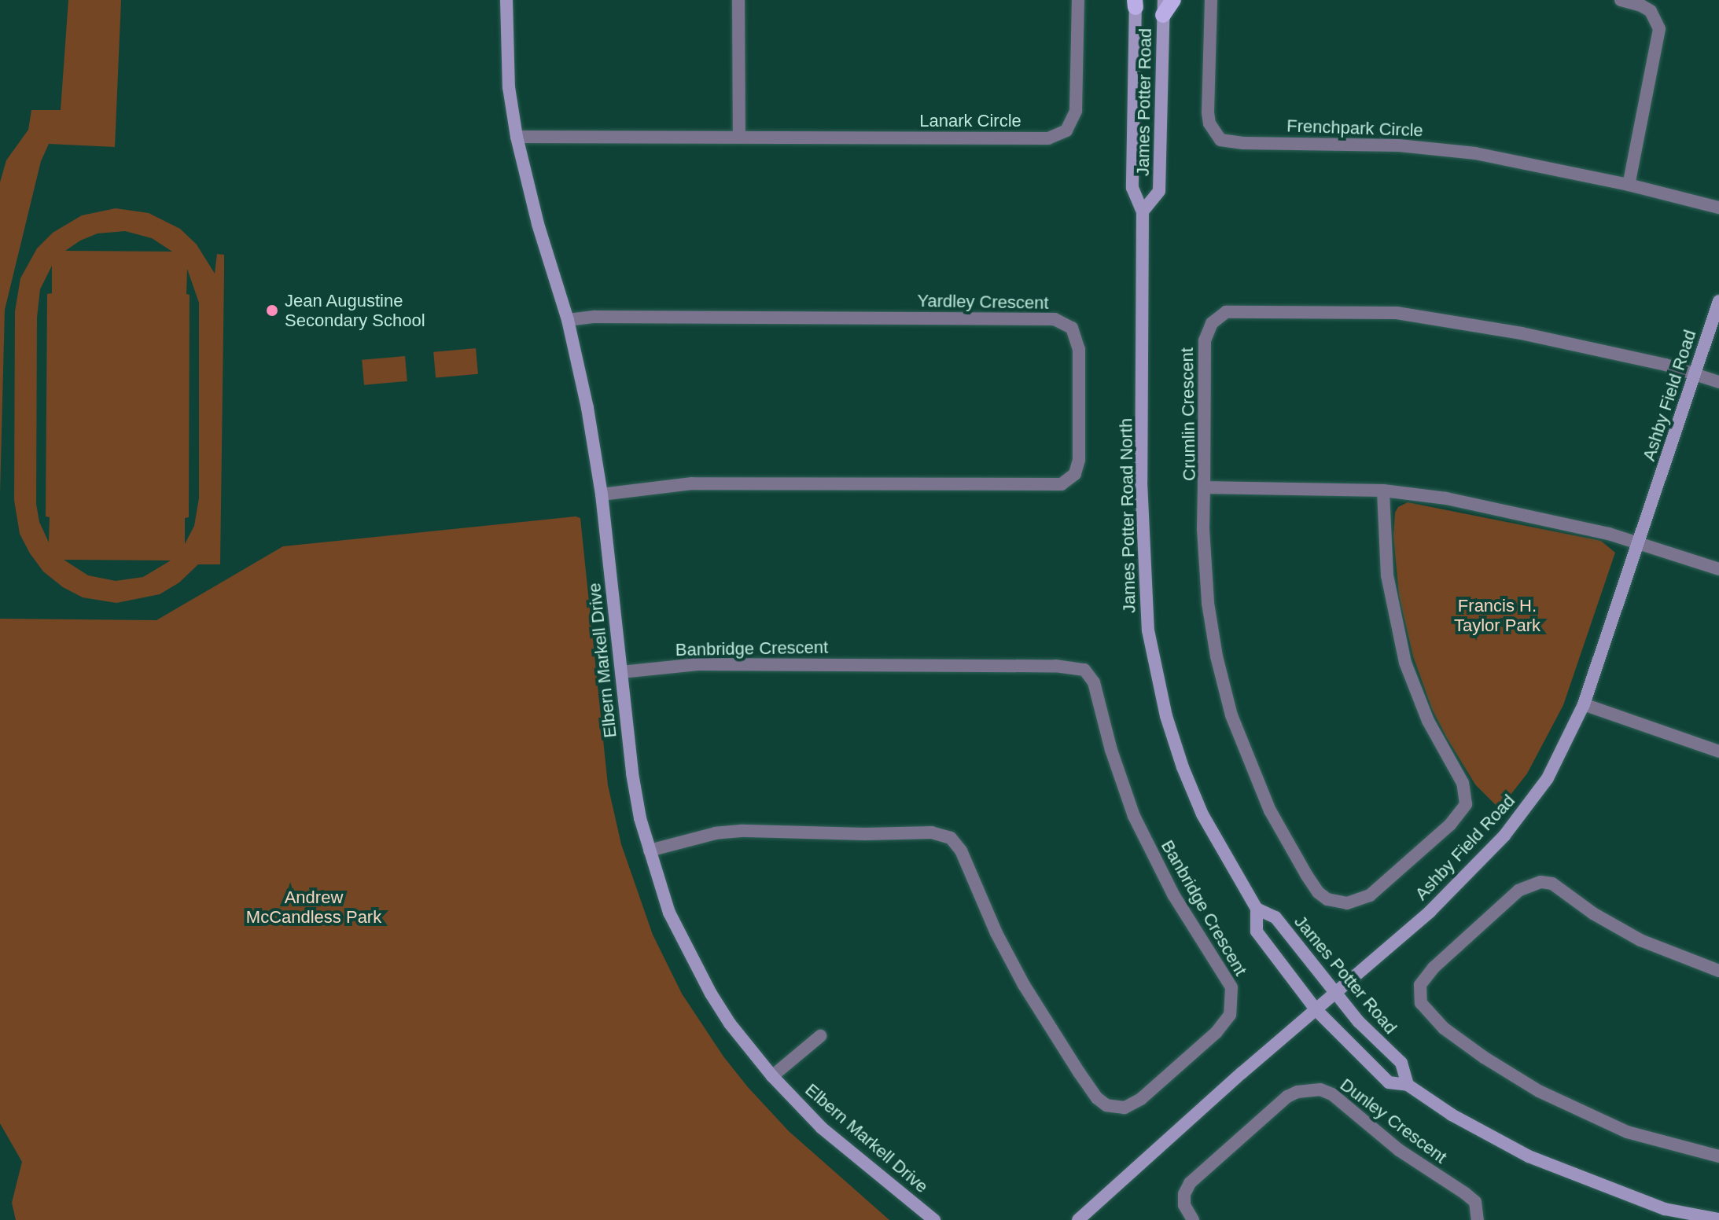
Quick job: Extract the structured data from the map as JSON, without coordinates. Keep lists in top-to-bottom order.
{
  "streets": {
    "street": [
      "James Potter Road",
      "Lanark Circle",
      "Frenchpark Circle",
      "Yardley Crescent",
      "Ashby Field Road",
      "Crumlin Crescent",
      "James Potter Road North",
      "Banbridge Crescent",
      "Elbern Markell Drive",
      "Dunley Crescent"
    ]
  },
  "crossings": [
    ["James Potter Road", "Ashby Field Road"],
    ["James Potter Road", "James Potter Road North"],
    ["Lanark Circle", "Elbern Markell Drive"],
    ["Yardley Crescent", "Elbern Markell Drive"],
    ["Ashby Field Road", "Crumlin Crescent"],
    ["Banbridge Crescent", "Elbern Markell Drive"]
  ],
  "parks": ["Francis H. Taylor Park", "Andrew McCandless Park"],
  "places": ["Jean Augustine Secondary School"]
}
